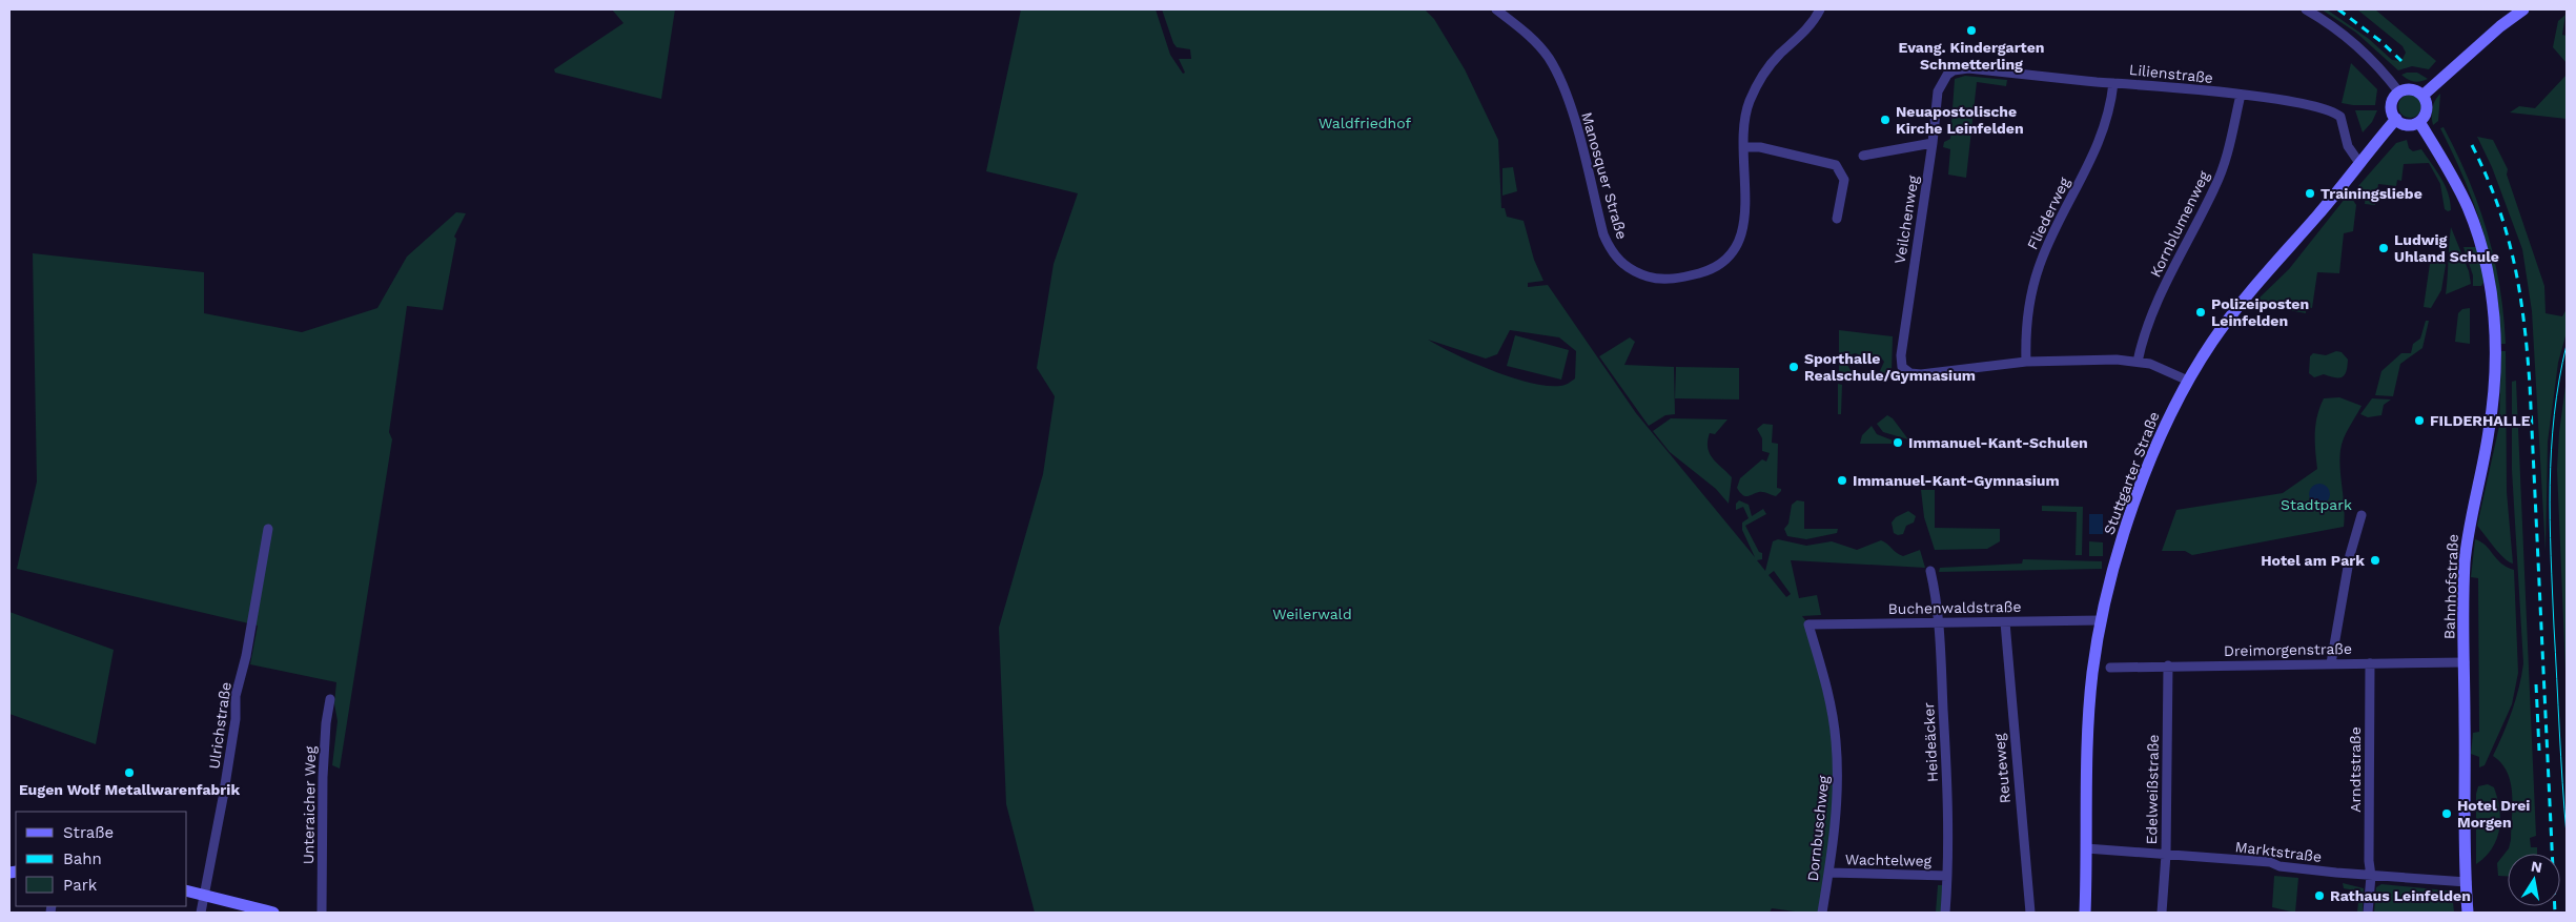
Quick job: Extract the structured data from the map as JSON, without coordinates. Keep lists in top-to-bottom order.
{
  "streets": {
    "main road": ["Stuttgarter Straße", "Bahnhofstraße"],
    "street": [
      "Lilienstraße",
      "Manosquer Straße",
      "Fliederweg",
      "Veilchenweg",
      "Kornblumenweg",
      "Buchenwaldstraße",
      "Dreimorgenstraße",
      "Ulrichstraße",
      "Heideäcker",
      "Reuteweg",
      "Arndtstraße",
      "Edelweißstraße",
      "Unteraicher Weg",
      "Dornbuschweg",
      "Marktstraße",
      "Wachtelweg"
    ]
  },
  "crossings": [
    ["Lilienstraße", "Fliederweg"],
    ["Lilienstraße", "Veilchenweg"],
    ["Lilienstraße", "Kornblumenweg"],
    ["Lilienstraße", "Stuttgarter Straße"],
    ["Fliederweg", "Veilchenweg"],
    ["Stuttgarter Straße", "Bahnhofstraße"],
    ["Stuttgarter Straße", "Buchenwaldstraße"],
    ["Stuttgarter Straße", "Marktstraße"],
    ["Bahnhofstraße", "Dreimorgenstraße"],
    ["Bahnhofstraße", "Marktstraße"],
    ["Buchenwaldstraße", "Heideäcker"],
    ["Buchenwaldstraße", "Reuteweg"],
    ["Buchenwaldstraße", "Dornbuschweg"],
    ["Dreimorgenstraße", "Arndtstraße"],
    ["Dreimorgenstraße", "Edelweißstraße"],
    ["Heideäcker", "Wachtelweg"],
    ["Arndtstraße", "Marktstraße"],
    ["Edelweißstraße", "Marktstraße"],
    ["Dornbuschweg", "Wachtelweg"]
  ],
  "parks": ["Waldfriedhof", "Stadtpark", "Weilerwald"],
  "places": [
    "Evang. Kindergarten Schmetterling",
    "Neuapostolische Kirche Leinfelden",
    "Trainingsliebe",
    "Ludwig Uhland Schule",
    "Polizeiposten Leinfelden",
    "Sporthalle Realschule/Gymnasium",
    "FILDERHALLE",
    "Immanuel-Kant-Schulen",
    "Immanuel-Kant-Gymnasium",
    "Hotel am Park",
    "Eugen Wolf Metallwarenfabrik",
    "Hotel Drei Morgen",
    "Rathaus Leinfelden"
  ],
  "legend": ["Straße", "Bahn", "Park"],
  "north": "top"
}
